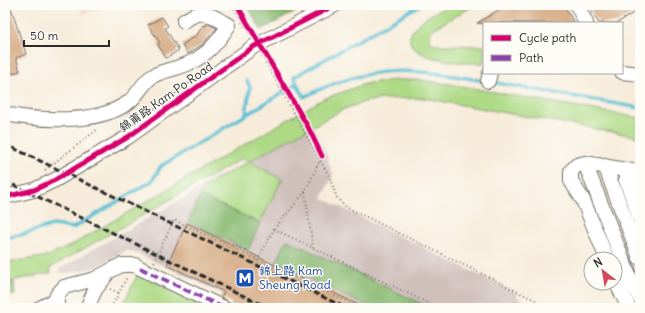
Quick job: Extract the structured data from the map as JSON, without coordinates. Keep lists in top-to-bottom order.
{
  "streets": {
    "street": ["錦莆路 Kam Po Road"]
  },
  "places": {
    "metro station": ["錦上路 Kam Sheung Road"]
  },
  "legend": ["Cycle path", "Path"],
  "scale_bar": "50 m",
  "north": "top left"
}
